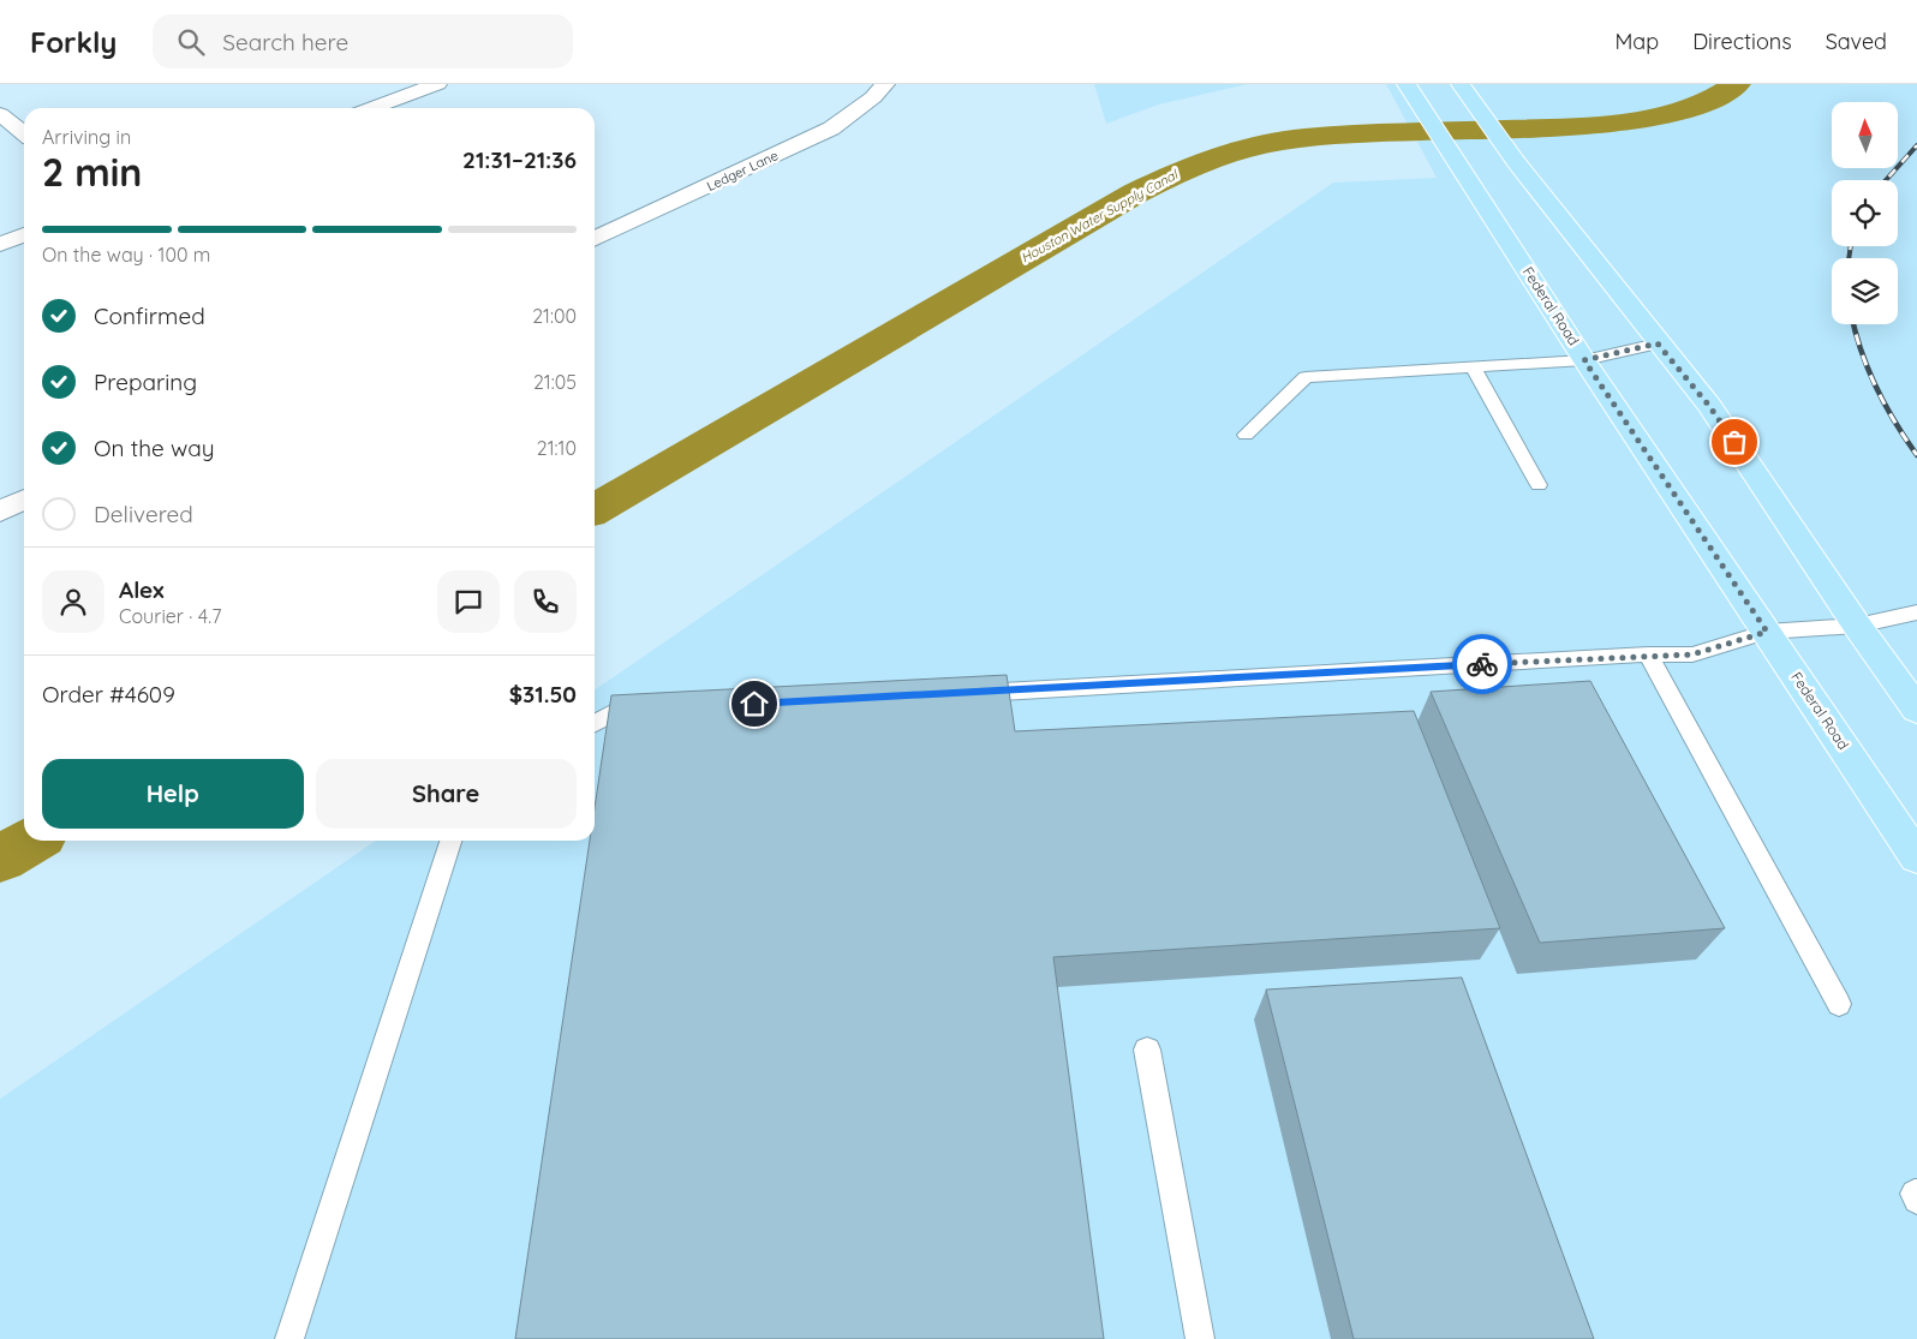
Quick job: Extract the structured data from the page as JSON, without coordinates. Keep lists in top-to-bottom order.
{
  "streets": {
    "main road": ["Federal Road"],
    "street": ["Ledger Lane"]
  },
  "water": ["Houston Water Supply Canal"],
  "north": "top",
  "page": {
    "header": "Forkly",
    "search": "Search here",
    "nav": ["Map", "Directions", "Saved"],
    "heading": ["2 min", "Arriving in", "21:31–21:36"],
    "panel": [
      "Alex",
      "Courier · 4.7",
      "Order #4609",
      "$31.50"
    ],
    "bar": "On the way · 100 m",
    "list": [
      ["Confirmed", "21:00"],
      ["Preparing", "21:05"],
      ["On the way", "21:10"],
      "Delivered"
    ],
    "buttons": ["Help", "Share"]
  }
}
